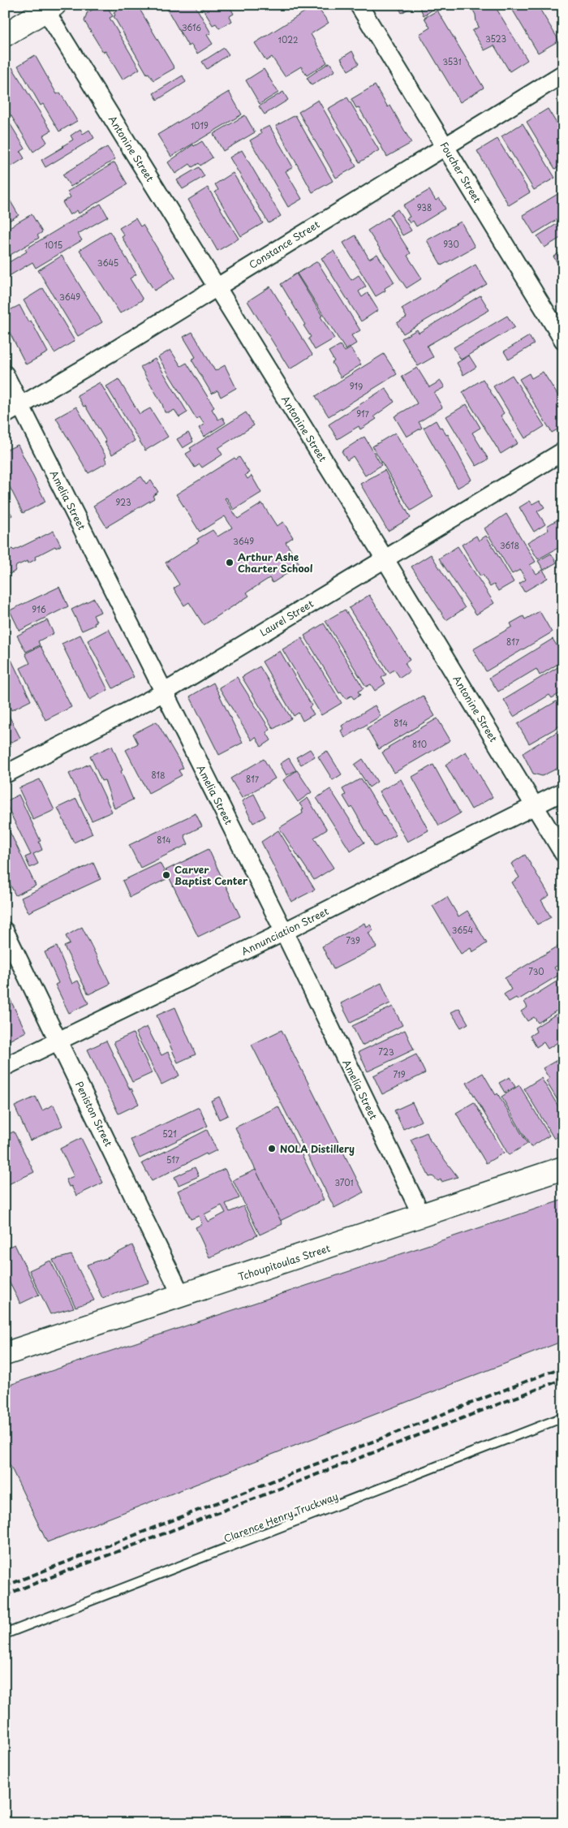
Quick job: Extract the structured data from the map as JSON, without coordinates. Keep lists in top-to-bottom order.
{
  "streets": {
    "street": [
      "Antonine Street",
      "Foucher Street",
      "Constance Street",
      "Amelia Street",
      "Laurel Street",
      "Annunciation Street",
      "Peniston Street",
      "Tchoupitoulas Street"
    ],
    "lane": ["Clarence Henry Truckway"]
  },
  "crossings": [
    ["Antonine Street", "Constance Street"],
    ["Antonine Street", "Laurel Street"],
    ["Antonine Street", "Annunciation Street"],
    ["Foucher Street", "Constance Street"],
    ["Constance Street", "Amelia Street"],
    ["Amelia Street", "Laurel Street"],
    ["Amelia Street", "Annunciation Street"],
    ["Amelia Street", "Tchoupitoulas Street"],
    ["Annunciation Street", "Peniston Street"],
    ["Peniston Street", "Tchoupitoulas Street"]
  ],
  "places": ["Arthur Ashe Charter School", "Carver Baptist Center", "NOLA Distillery"],
  "house_numbers": [
    "3616",
    "3523",
    "1022",
    "3531",
    "1019",
    "938",
    "930",
    "1015",
    "3645",
    "3649",
    "919",
    "917",
    "923",
    "3649",
    "3618",
    "916",
    "817",
    "814",
    "810",
    "818",
    "817",
    "814",
    "3654",
    "739",
    "730",
    "723",
    "719",
    "521",
    "517",
    "3701"
  ]
}
